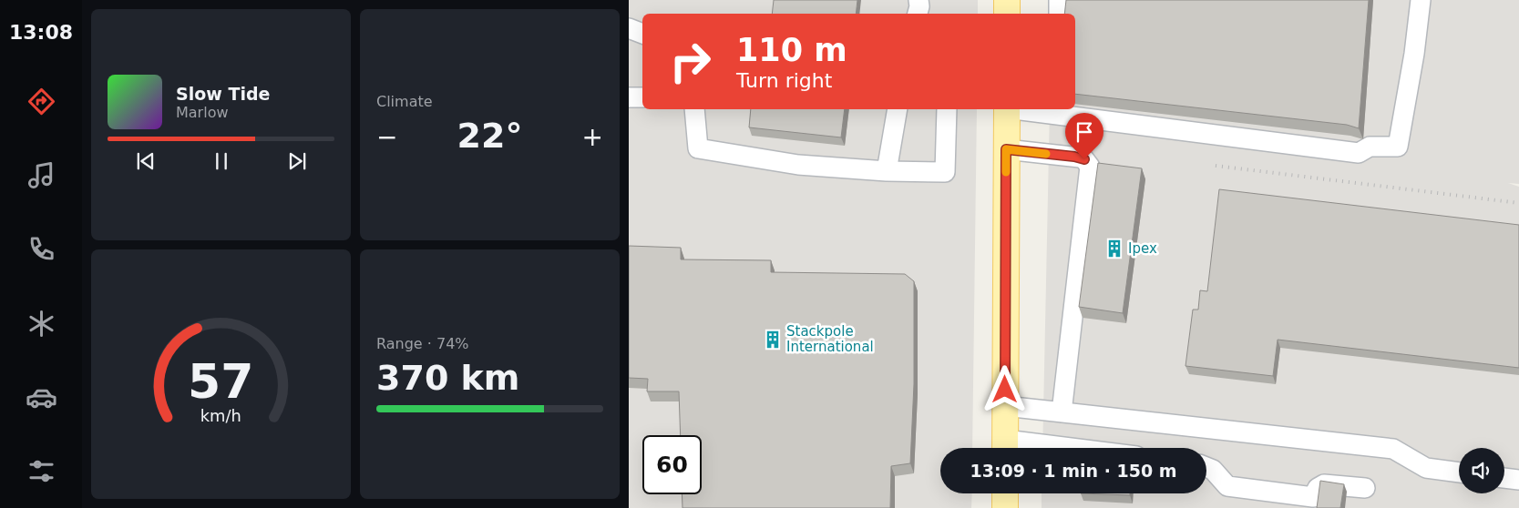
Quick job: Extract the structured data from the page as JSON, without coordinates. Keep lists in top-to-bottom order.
{
  "places": {
    "building": ["Ipex", "Stackpole International"]
  },
  "page": {
    "tabs": "13:08",
    "tile": [
      "Climate",
      ["Range · 74%", "370 km"]
    ],
    "turn": ["110 m", "Turn right"],
    "song": ["Slow Tide", "Marlow"],
    "heat": ["−", "22°", "+"],
    "limit": "60",
    "trip": "13:09 · 1 min · 150 m",
    "gauge": ["57", "km/h"]
  }
}
